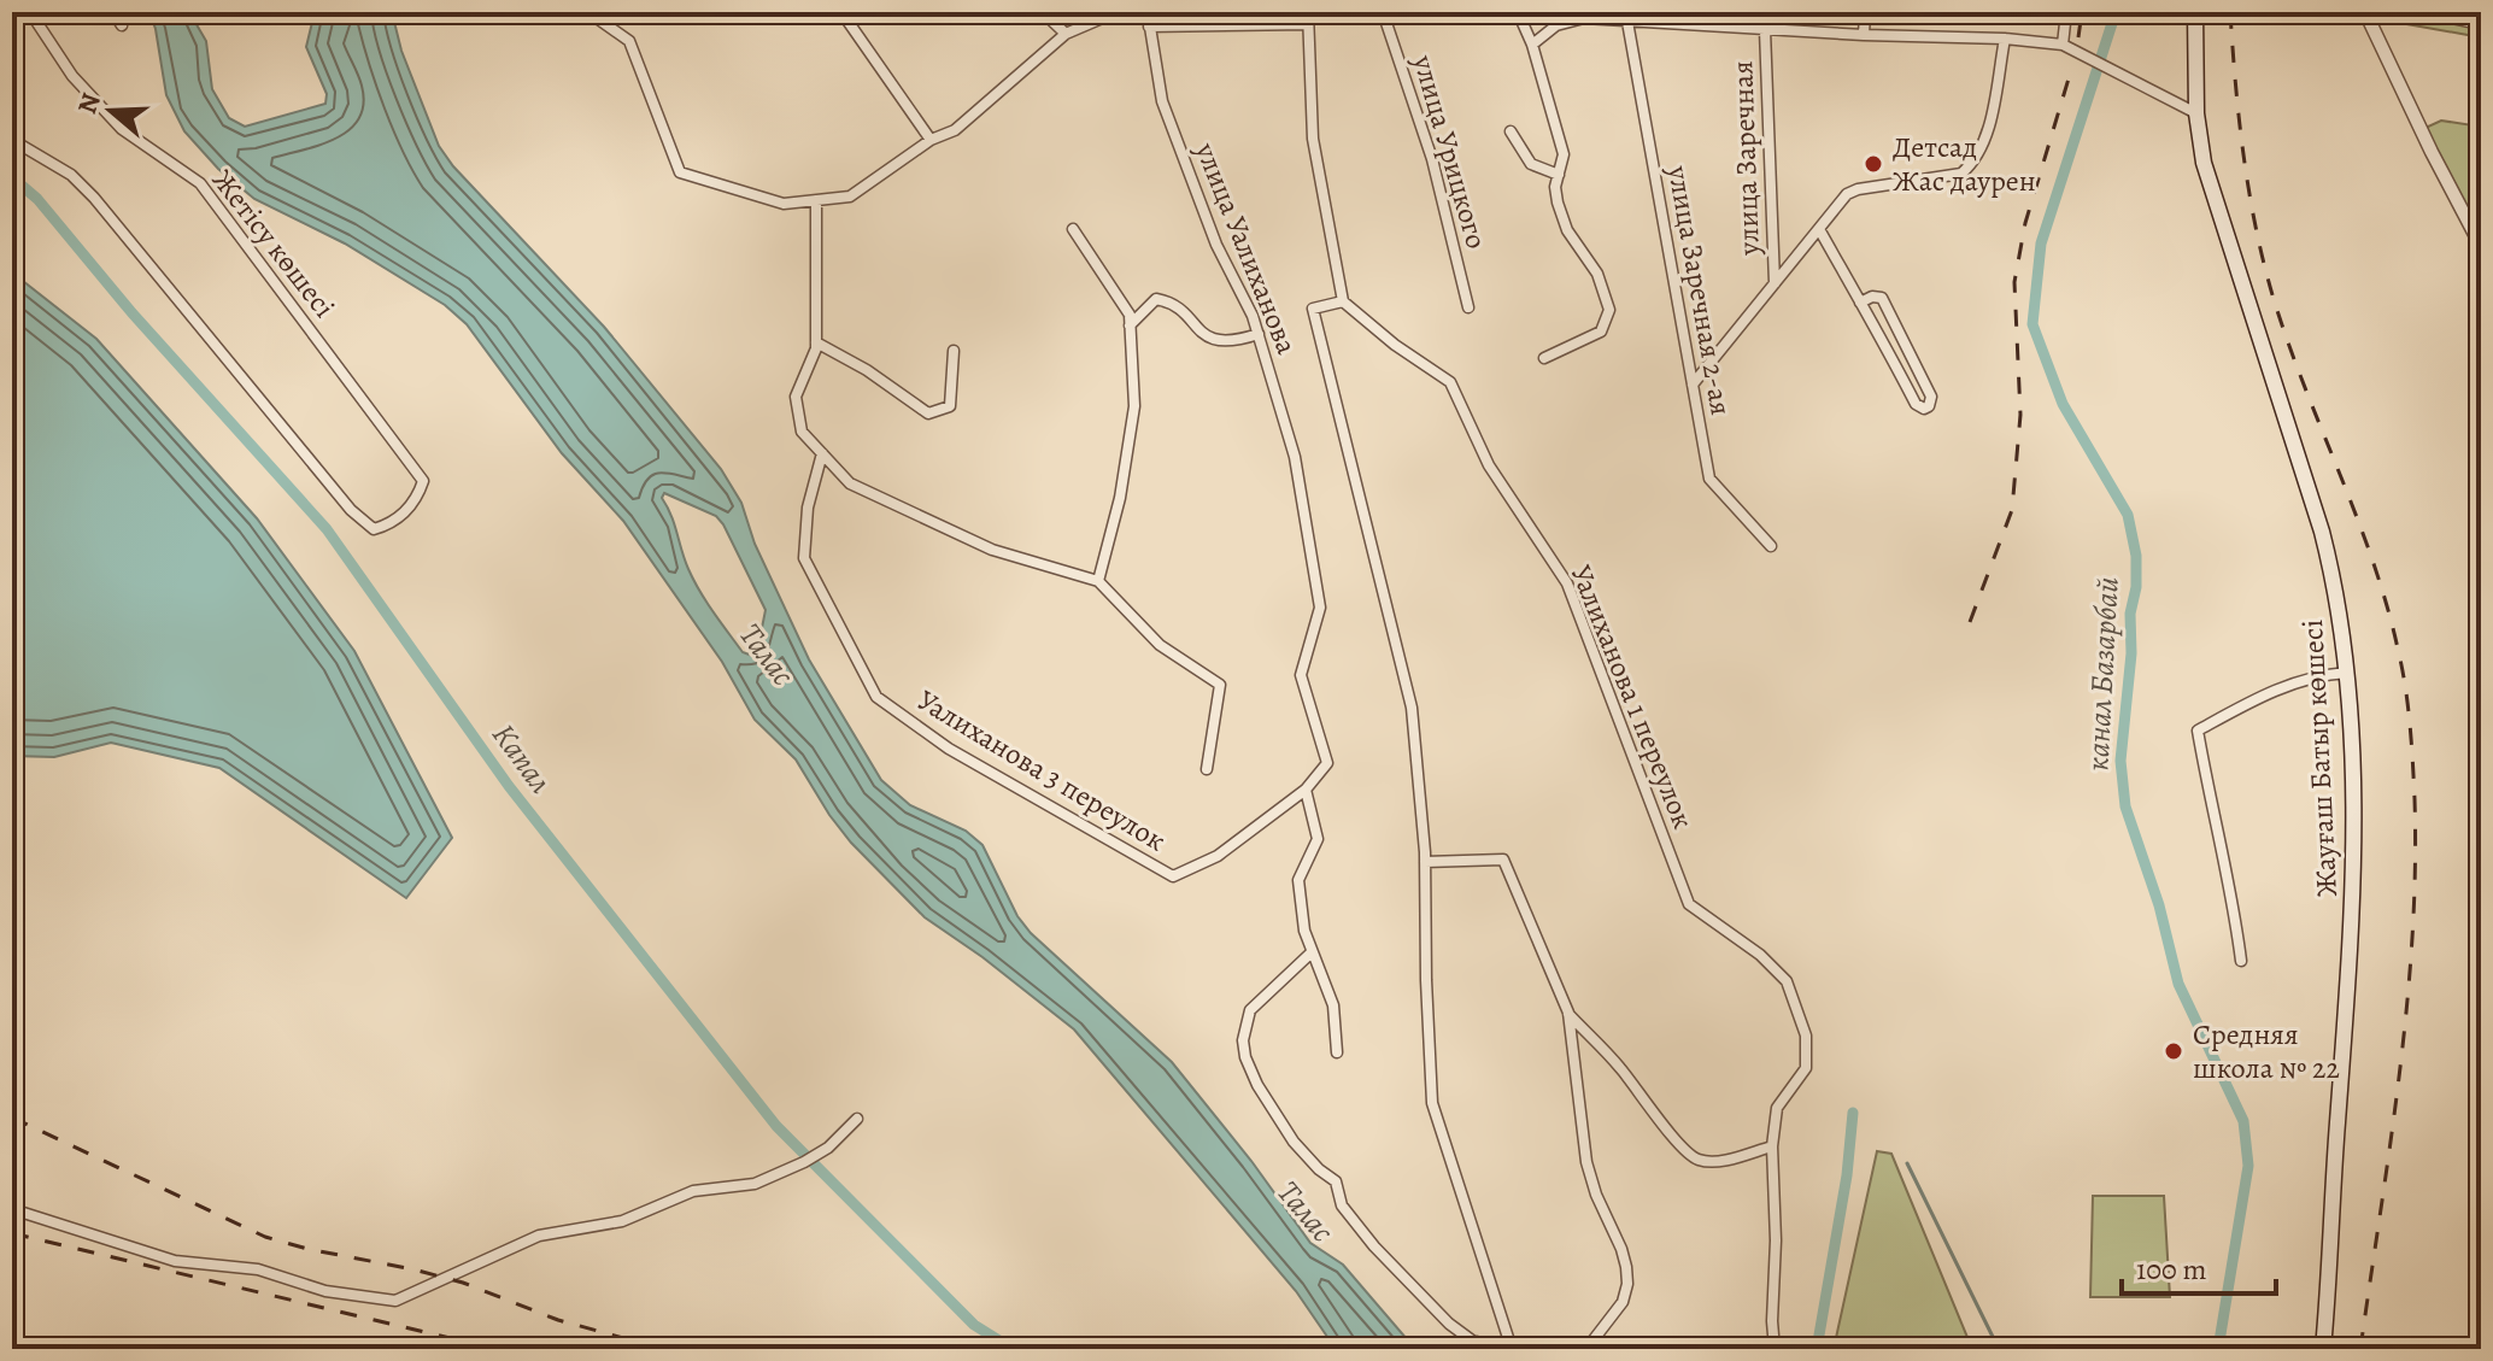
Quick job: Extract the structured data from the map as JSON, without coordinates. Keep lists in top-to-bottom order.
{
  "streets": {
    "main road": ["Жауғаш Батыр көшесі"],
    "street": [
      "улица Урицкого",
      "улица Заречная",
      "Жетісу көшесі",
      "улица Уалиханова",
      "улица Заречная 2-ая",
      "Уалиханова 1 переулок",
      "Уалиханова 3 переулок"
    ]
  },
  "crossings": [
    ["улица Заречная", "улица Заречная 2-ая"],
    ["улица Заречная", "Жауғаш Батыр көшесі"],
    ["улица Уалиханова", "Уалиханова 1 переулок"],
    ["улица Уалиханова", "Уалиханова 3 переулок"]
  ],
  "water": ["Талас", "канал Базарбай", "Капал"],
  "places": ["Детсад Жас даурен", "Средняя школа № 22"],
  "scale_bar": "100 m",
  "north": "left"
}
